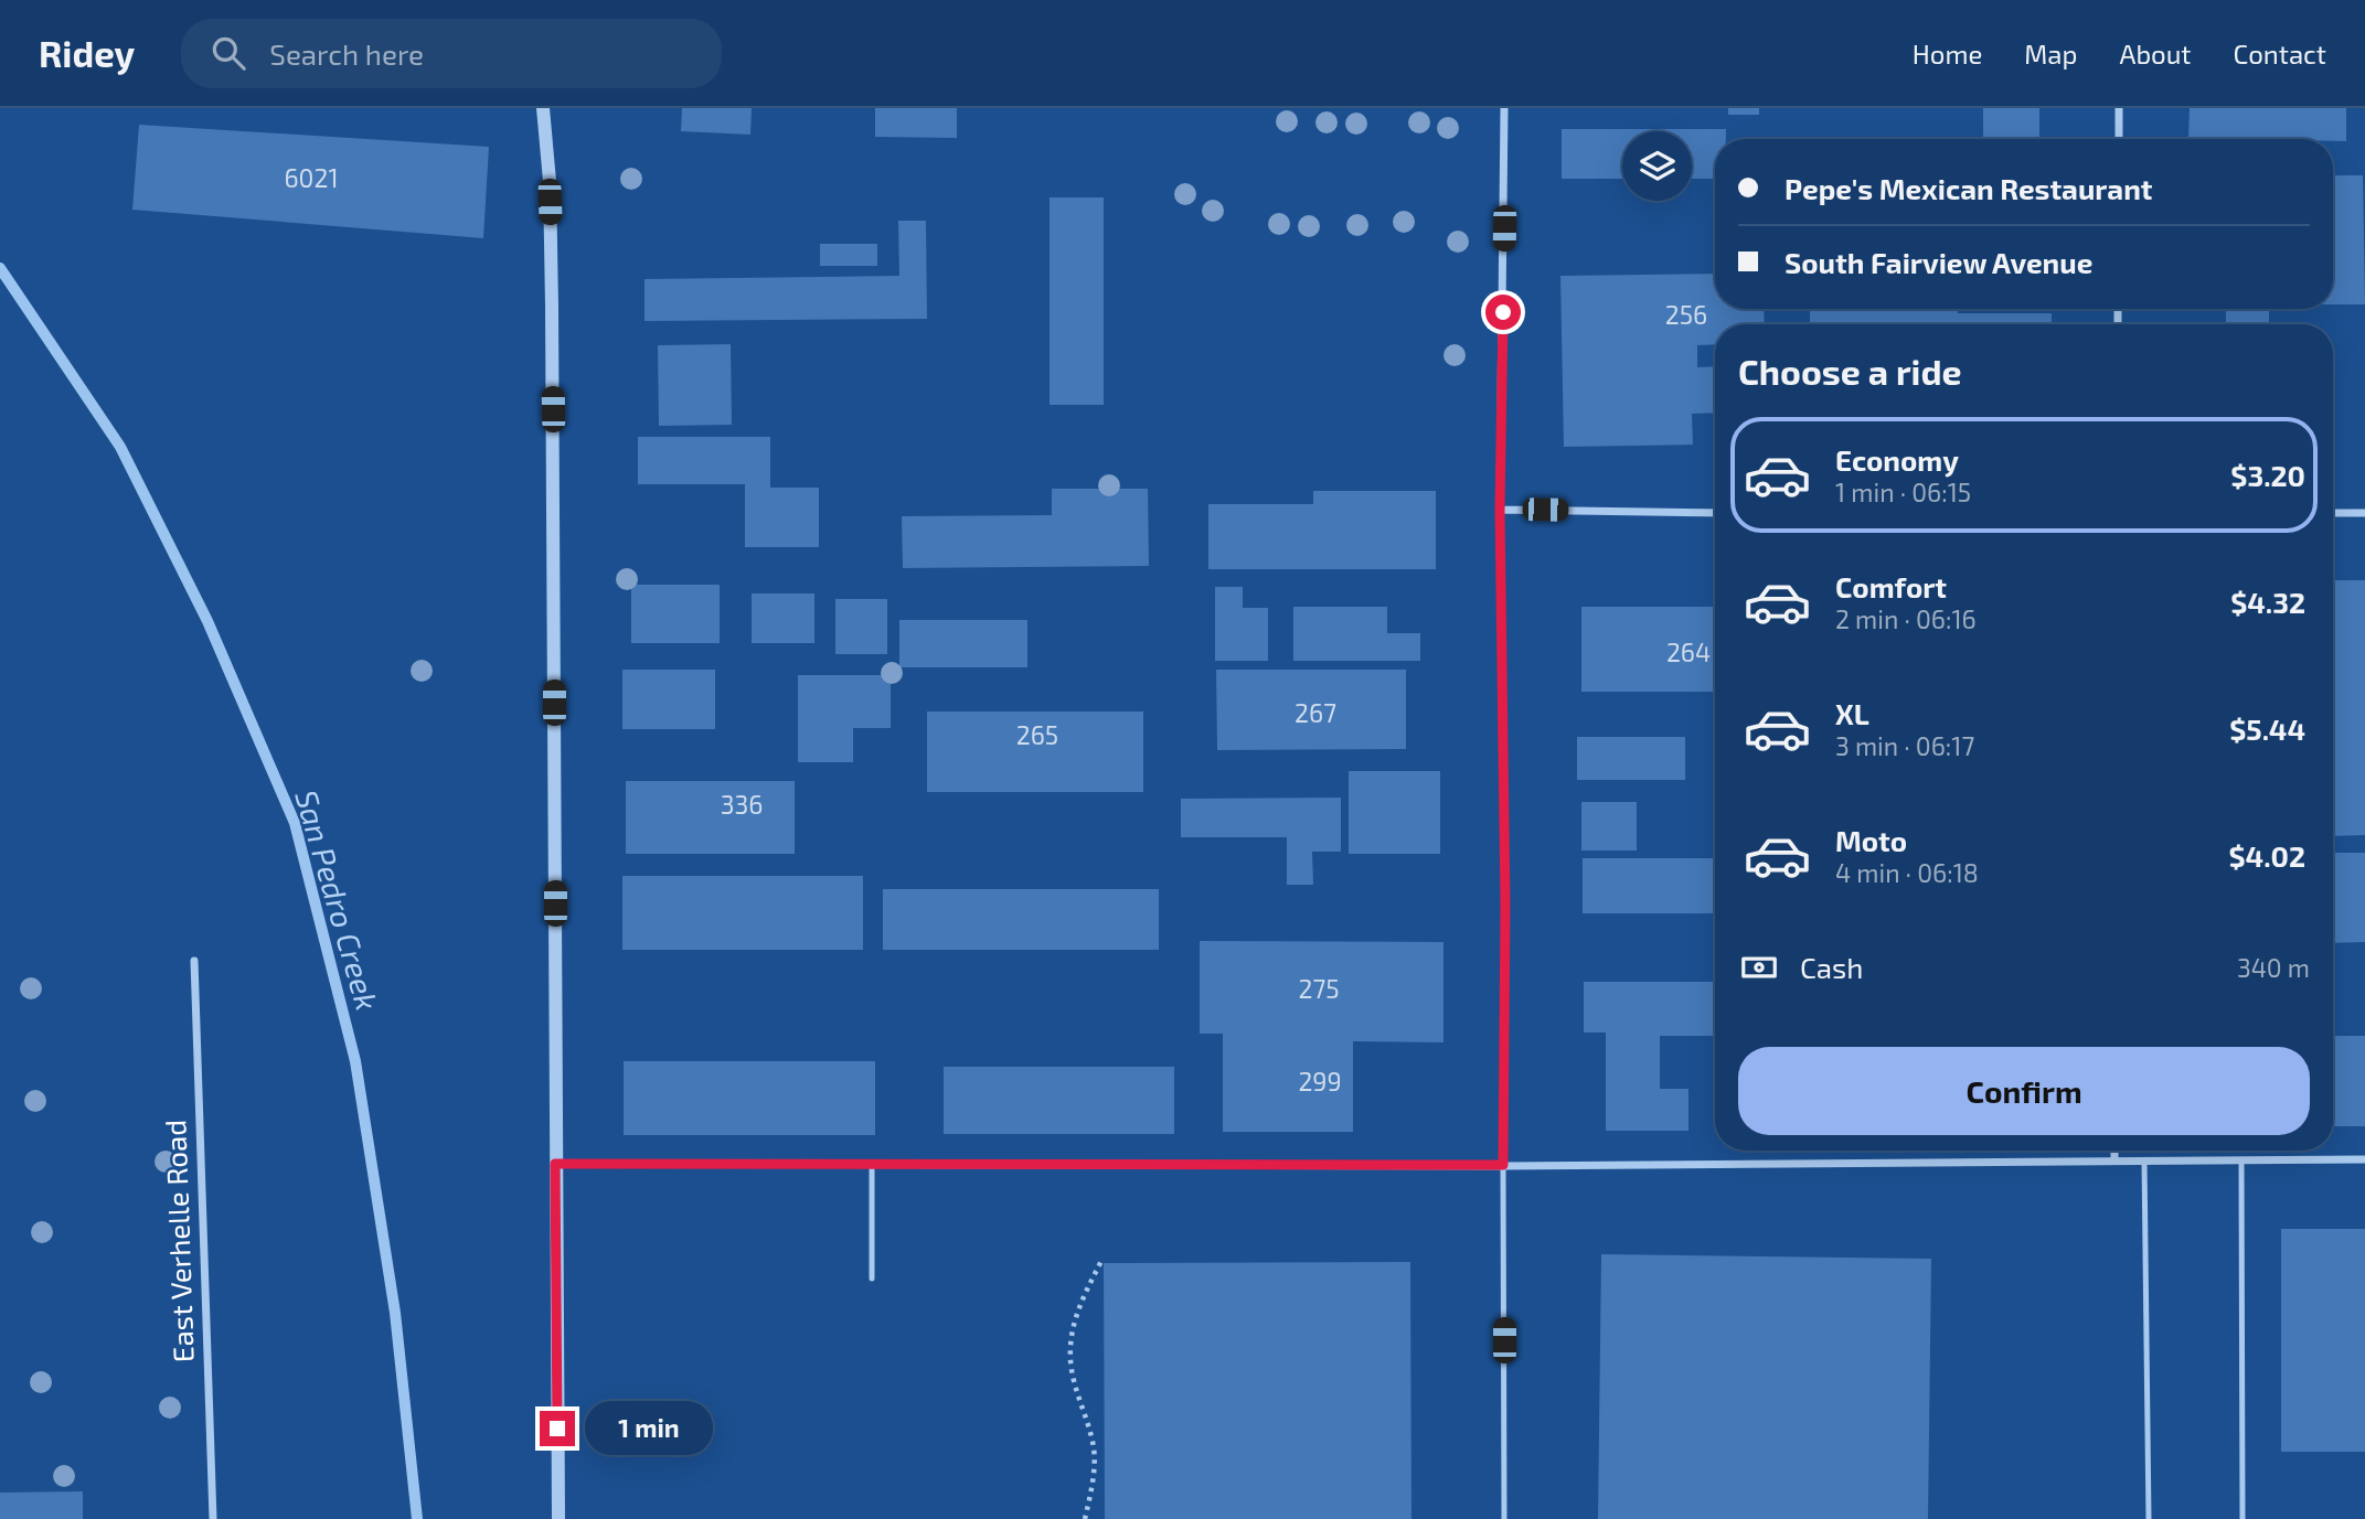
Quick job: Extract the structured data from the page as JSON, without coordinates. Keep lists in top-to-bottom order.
{
  "streets": {
    "street": ["East Verhelle Road"]
  },
  "water": ["San Pedro Creek"],
  "house_numbers": [
    "6021",
    "256",
    "264",
    "267",
    "265",
    "336",
    "275",
    "299"
  ],
  "page": {
    "header": "Ridey",
    "search": "Search here",
    "nav": [
      "Home",
      "Map",
      "About",
      "Contact"
    ],
    "banner": ["Pepe's Mexican Restaurant", "South Fairview Avenue"],
    "heading": "Choose a ride",
    "list": [
      {
        "name": "Economy",
        "note": "1 min · 06:15",
        "value": "$3.20"
      },
      {
        "name": "Comfort",
        "note": "2 min · 06:16",
        "value": "$4.32"
      },
      {
        "name": "XL",
        "note": "3 min · 06:17",
        "value": "$5.44"
      },
      {
        "name": "Moto",
        "note": "4 min · 06:18",
        "value": "$4.02"
      }
    ],
    "pay": ["Cash", "340 m"],
    "buttons": "Confirm",
    "bubble": "1 min"
  }
}
